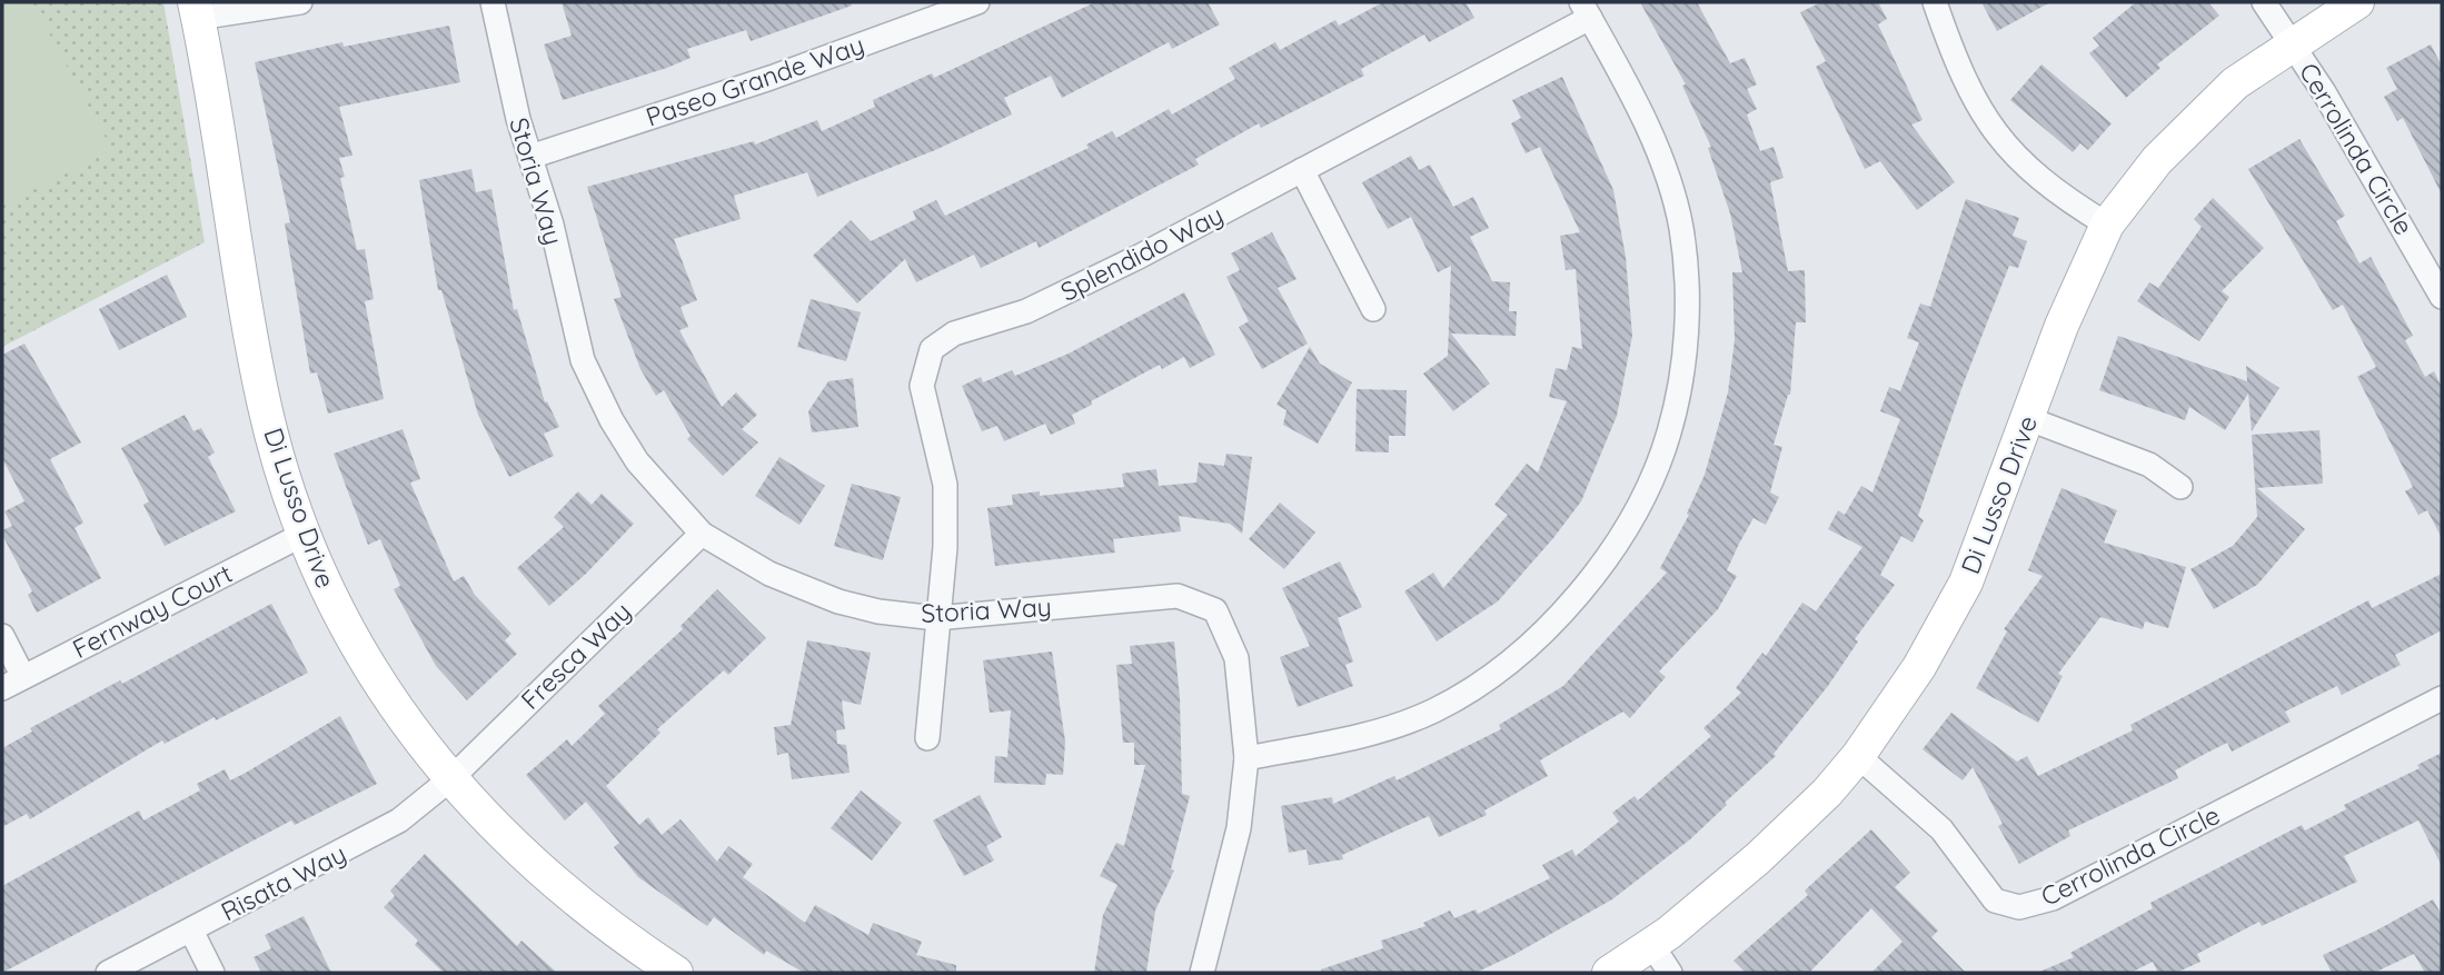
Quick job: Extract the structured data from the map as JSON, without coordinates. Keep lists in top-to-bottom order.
{
  "streets": {
    "street": [
      "Paseo Grande Way",
      "Cerrolinda Circle",
      "Storia Way",
      "Splendido Way",
      "Di Lusso Drive",
      "Fernway Court",
      "Fresca Way",
      "Risata Way"
    ]
  },
  "crossings": [
    ["Paseo Grande Way", "Storia Way"],
    ["Cerrolinda Circle", "Di Lusso Drive"],
    ["Storia Way", "Splendido Way"],
    ["Storia Way", "Fresca Way"],
    ["Di Lusso Drive", "Fernway Court"],
    ["Di Lusso Drive", "Fresca Way"],
    ["Di Lusso Drive", "Risata Way"],
    ["Fresca Way", "Risata Way"]
  ]
}
